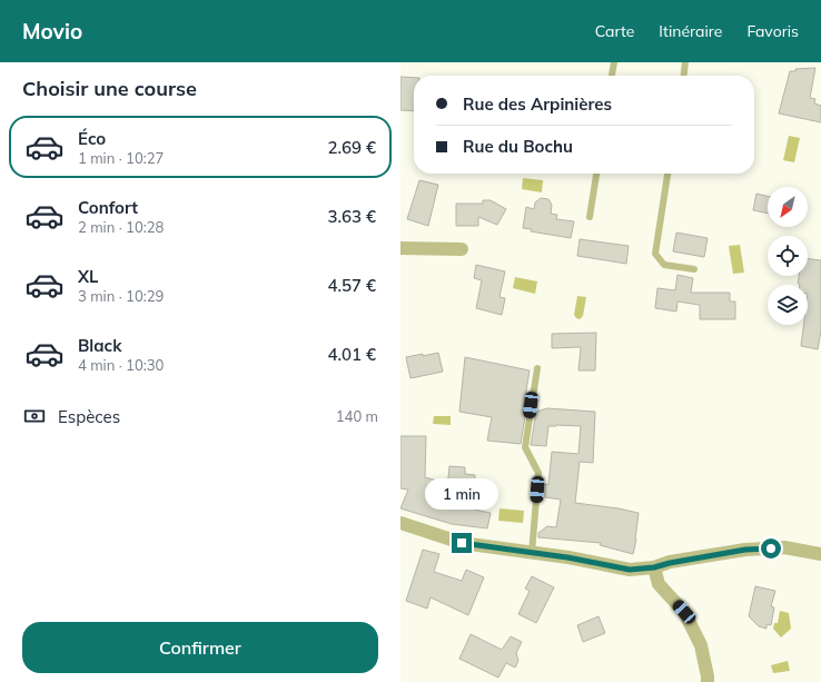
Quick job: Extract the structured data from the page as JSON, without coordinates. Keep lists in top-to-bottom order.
{
  "north": "bottom left",
  "page": {
    "header": "Movio",
    "nav": ["Carte", "Itinéraire", "Favoris"],
    "heading": "Choisir une course",
    "banner": ["Rue des Arpinières", "Rue du Bochu"],
    "list": [
      {
        "name": "Éco",
        "note": "1 min · 10:27",
        "value": "2.69 €"
      },
      {
        "name": "Confort",
        "note": "2 min · 10:28",
        "value": "3.63 €"
      },
      {
        "name": "XL",
        "note": "3 min · 10:29",
        "value": "4.57 €"
      },
      {
        "name": "Black",
        "note": "4 min · 10:30",
        "value": "4.01 €"
      }
    ],
    "pay": ["Espèces", "140 m"],
    "bubble": "1 min",
    "buttons": "Confirmer"
  }
}
